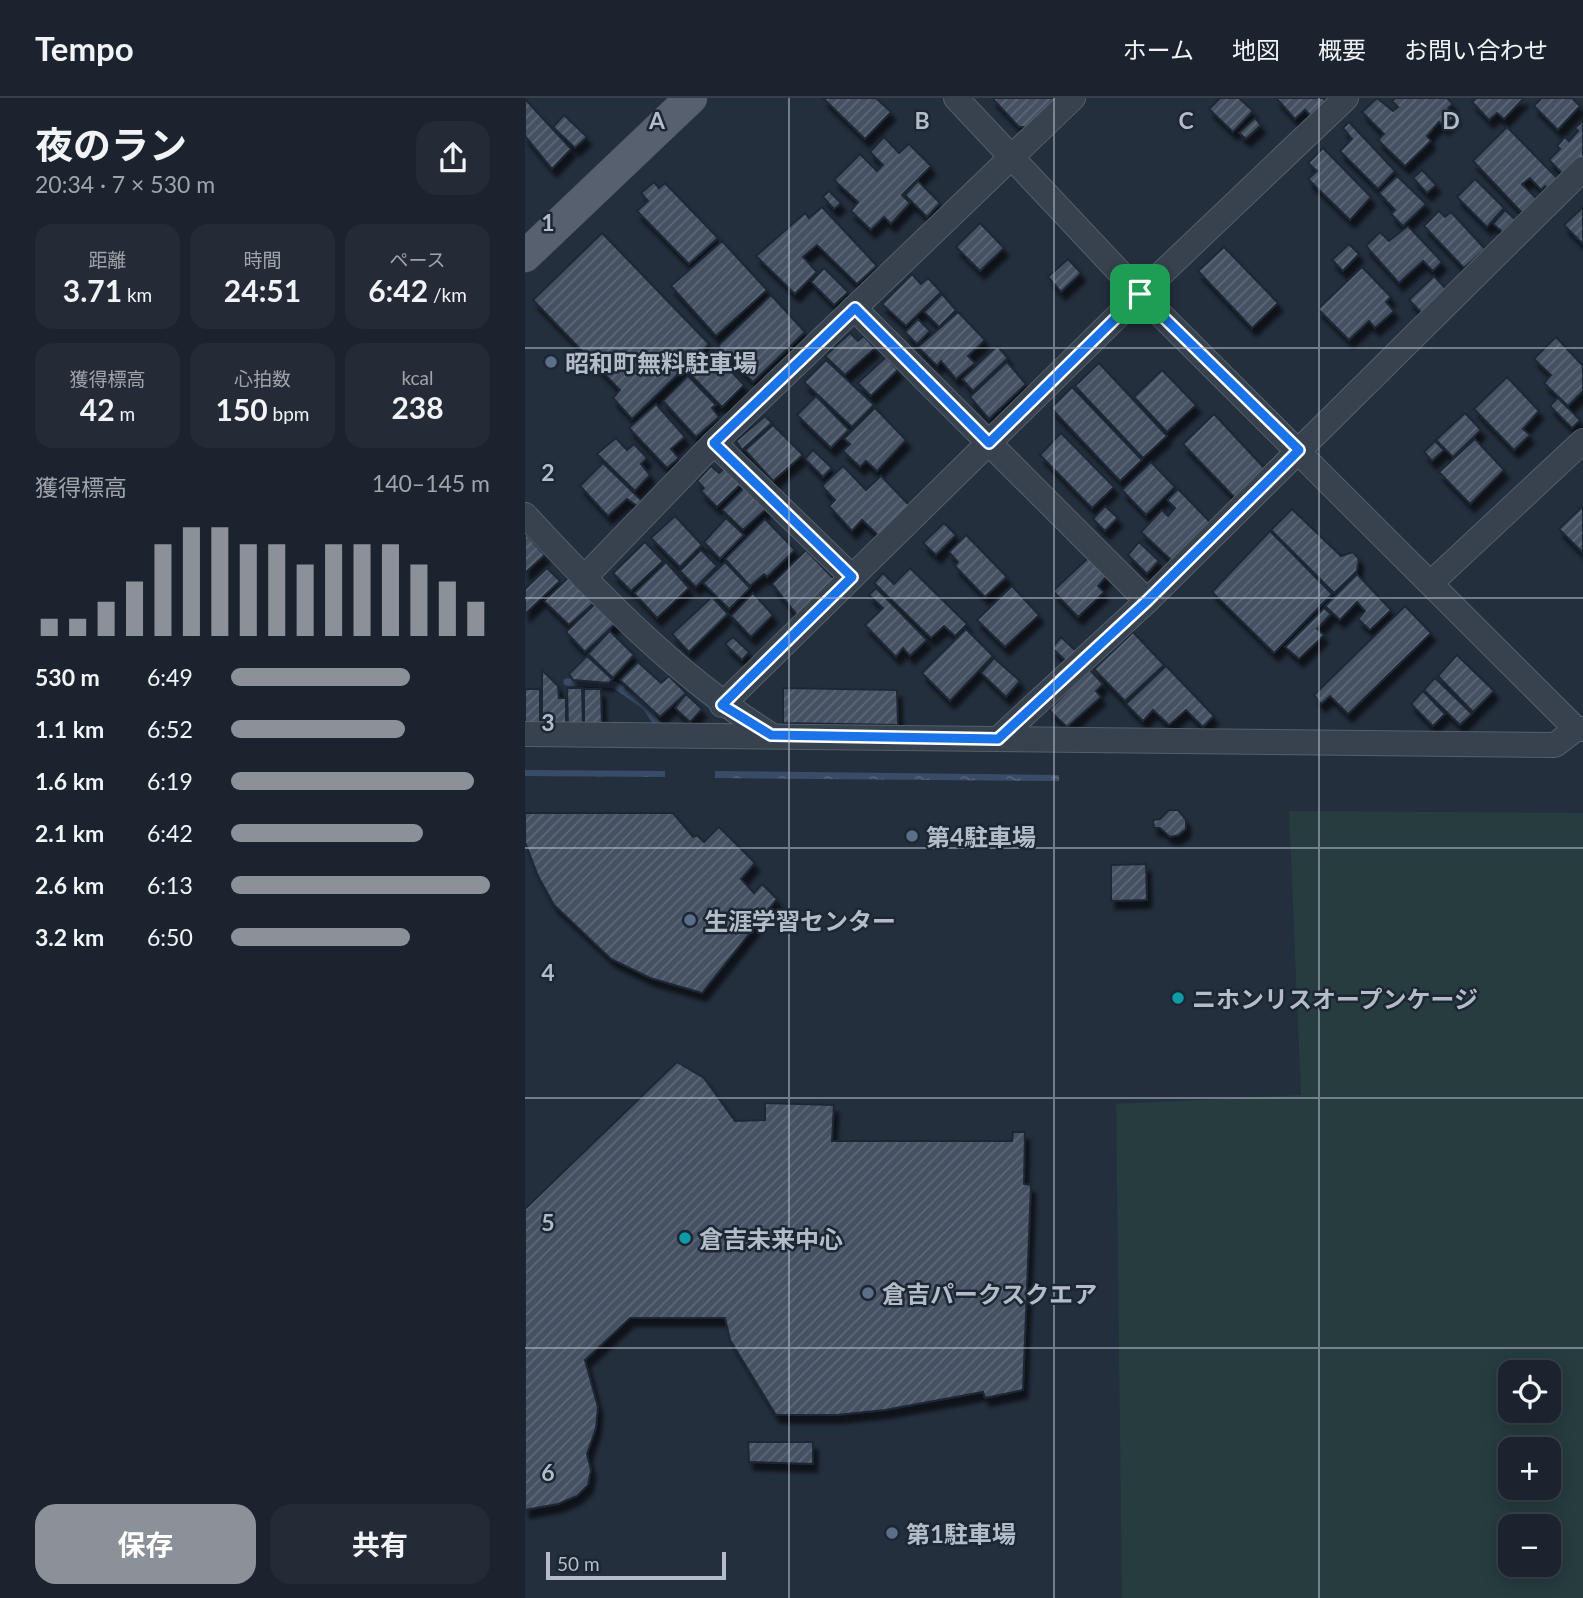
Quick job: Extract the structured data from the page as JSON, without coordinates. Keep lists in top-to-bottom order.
{
  "places": [
    "昭和町無料駐車場",
    "第4駐車場",
    "生涯学習センター",
    "ニホンリスオープンケージ",
    "倉吉未来中心",
    "倉吉パークスクエア",
    "第1駐車場"
  ],
  "scale_bar": "50 m",
  "page": {
    "header": "Tempo",
    "nav": [
      "ホーム",
      "地図",
      "概要",
      "お問い合わせ"
    ],
    "heading": ["夜のラン", "20:34 · 7 × 530 m"],
    "stats": [
      ["距離", "3.71 km"],
      ["時間", "24:51"],
      ["ペース", "6:42 /km"],
      ["獲得標高", "42 m"],
      ["心拍数", "150 bpm"],
      ["kcal", "238"]
    ],
    "chart": ["獲得標高", "140–145 m"],
    "list": [
      {
        "name": "530 m",
        "note": "6:49"
      },
      {
        "name": "1.1 km",
        "note": "6:52"
      },
      {
        "name": "1.6 km",
        "note": "6:19"
      },
      {
        "name": "2.1 km",
        "note": "6:42"
      },
      {
        "name": "2.6 km",
        "note": "6:13"
      },
      {
        "name": "3.2 km",
        "note": "6:50"
      }
    ],
    "map_buttons": ["+", "−"],
    "buttons": ["保存", "共有"],
    "scale": "50 m"
  },
  "grid": {
    "columns": [
      "A",
      "B",
      "C",
      "D"
    ],
    "rows": [
      "1",
      "2",
      "3",
      "4",
      "5",
      "6"
    ]
  }
}
